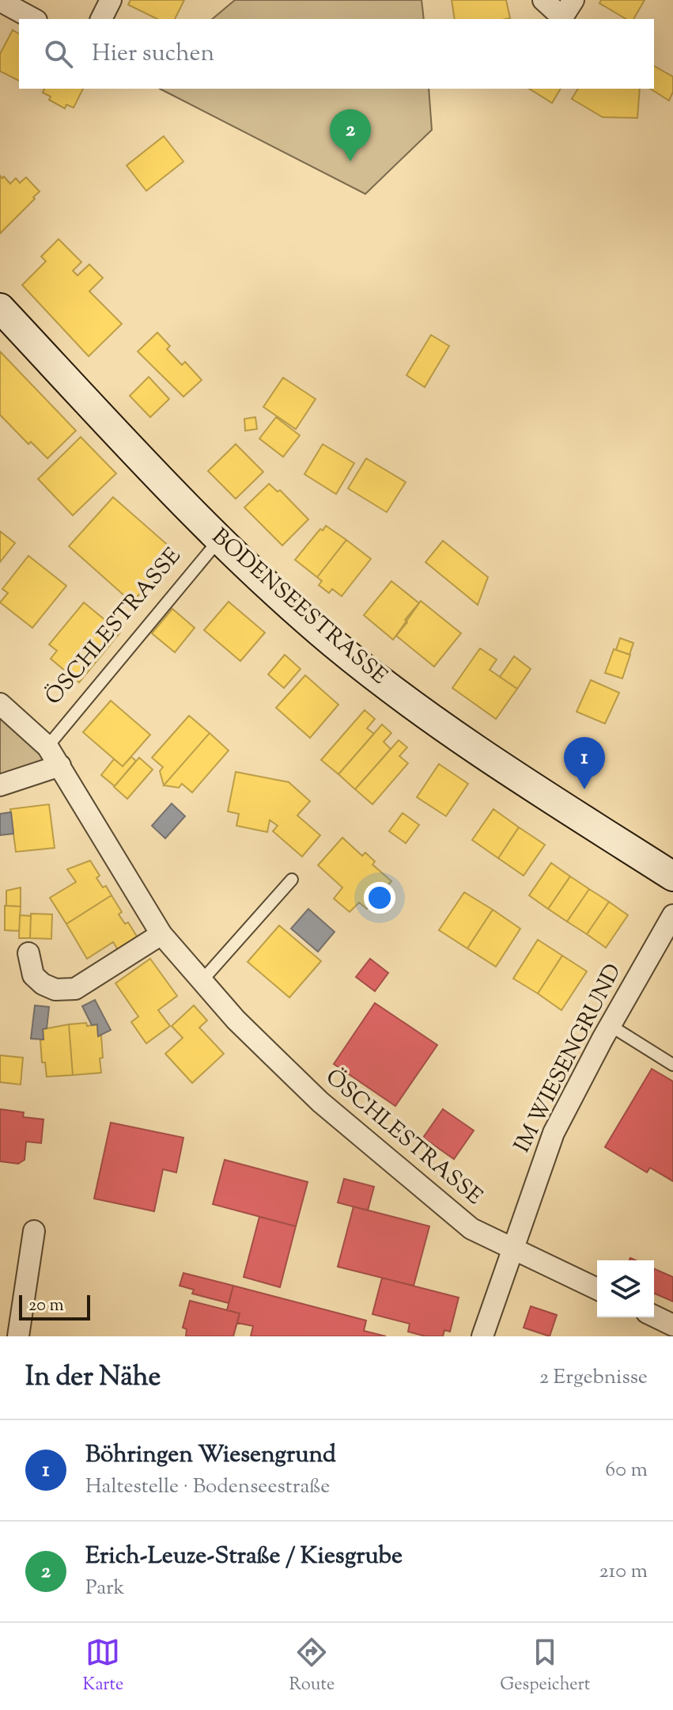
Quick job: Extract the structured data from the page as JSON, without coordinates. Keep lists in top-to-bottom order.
{
  "streets": {
    "street": ["BODENSEESTRASSE", "ÖSCHLESTRASSE", "IM WIESENGRUND"]
  },
  "crossings": [
    ["BODENSEESTRASSE", "ÖSCHLESTRASSE"],
    ["ÖSCHLESTRASSE", "IM WIESENGRUND"]
  ],
  "scale_bar": "20 m",
  "page": {
    "search": "Hier suchen",
    "pins": ["2", "1"],
    "scale": "20 m",
    "heading": ["In der Nähe", "2 Ergebnisse"],
    "list": [
      {
        "mark": "1",
        "name": "Böhringen Wiesengrund",
        "note": "Haltestelle · Bodenseestraße",
        "value": "60 m"
      },
      {
        "mark": "2",
        "name": "Erich-Leuze-Straße / Kiesgrube",
        "note": "Park",
        "value": "210 m"
      }
    ],
    "nav": ["Karte", "Route", "Gespeichert"]
  }
}
